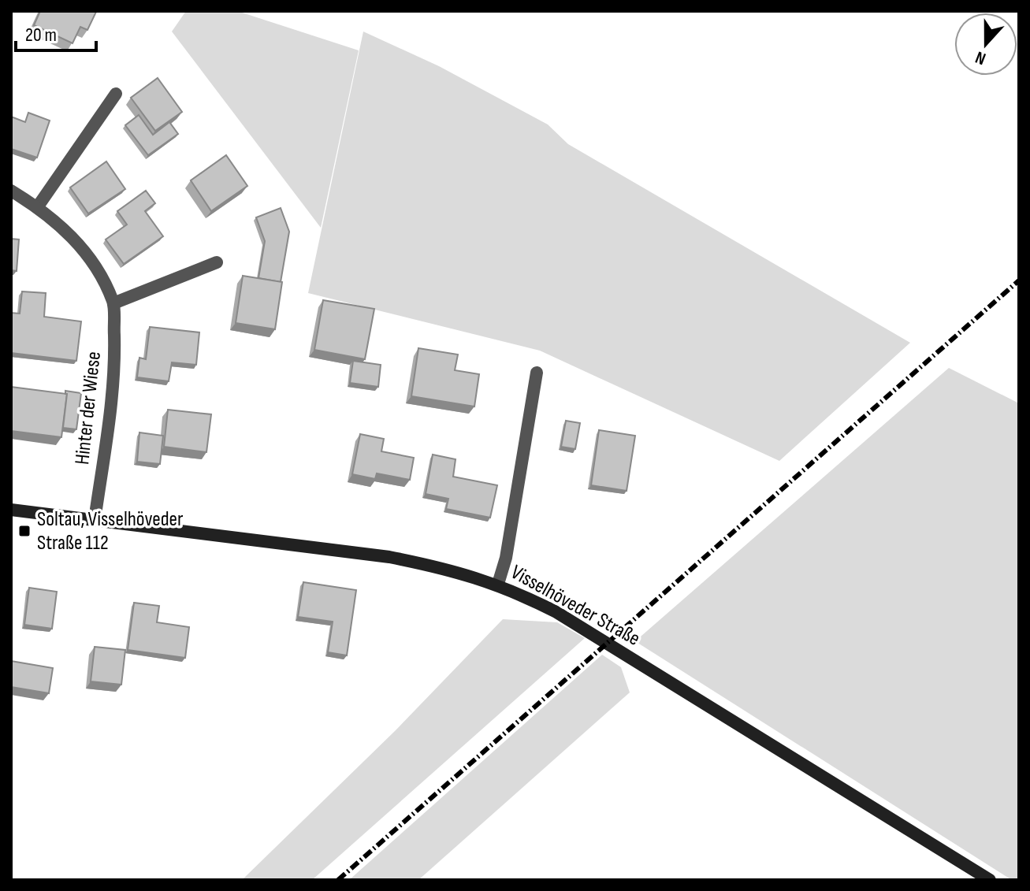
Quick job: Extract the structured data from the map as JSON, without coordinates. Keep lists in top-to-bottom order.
{
  "streets": {
    "street": ["Hinter der Wiese", "Visselhöveder Straße"]
  },
  "crossings": [
    ["Hinter der Wiese", "Visselhöveder Straße"]
  ],
  "places": {
    "transit": ["Soltau, Visselhöveder Straße 112"]
  },
  "scale_bar": "20 m",
  "north": "bottom"
}
